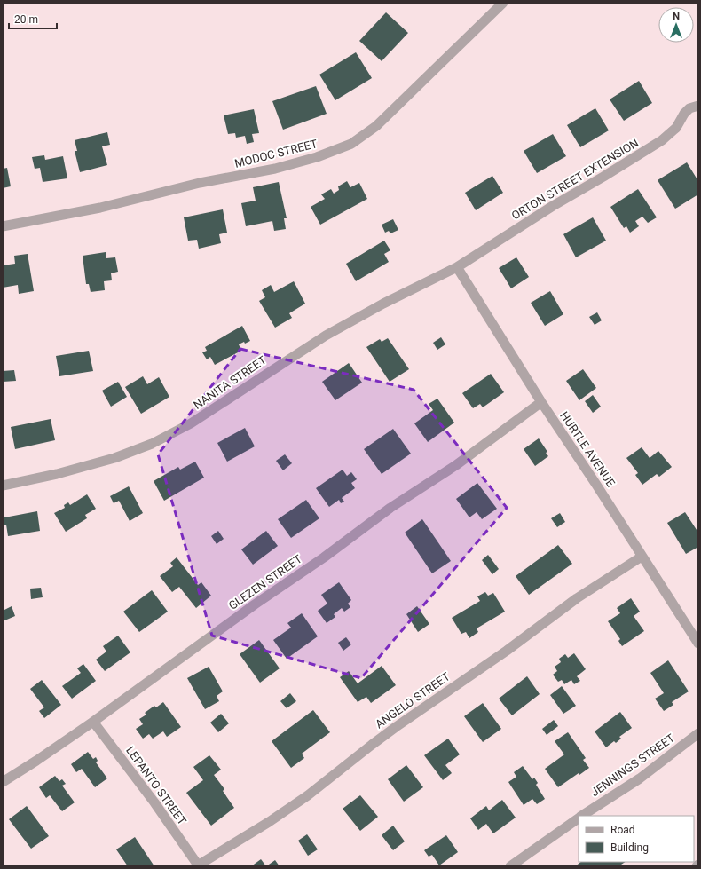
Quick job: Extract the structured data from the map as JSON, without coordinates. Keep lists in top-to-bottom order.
{
  "streets": {
    "street": [
      "MODOC STREET",
      "ORTON STREET EXTENSION",
      "NANITA STREET",
      "HURTLE AVENUE",
      "GLEZEN STREET",
      "ANGELO STREET",
      "JENNINGS STREET",
      "LEPANTO STREET"
    ]
  },
  "crossings": [
    ["ORTON STREET EXTENSION", "NANITA STREET"],
    ["ORTON STREET EXTENSION", "HURTLE AVENUE"],
    ["NANITA STREET", "HURTLE AVENUE"],
    ["HURTLE AVENUE", "GLEZEN STREET"],
    ["HURTLE AVENUE", "ANGELO STREET"],
    ["GLEZEN STREET", "LEPANTO STREET"],
    ["ANGELO STREET", "LEPANTO STREET"]
  ],
  "legend": ["Road", "Building"],
  "scale_bar": "20 m",
  "north": "top"
}
